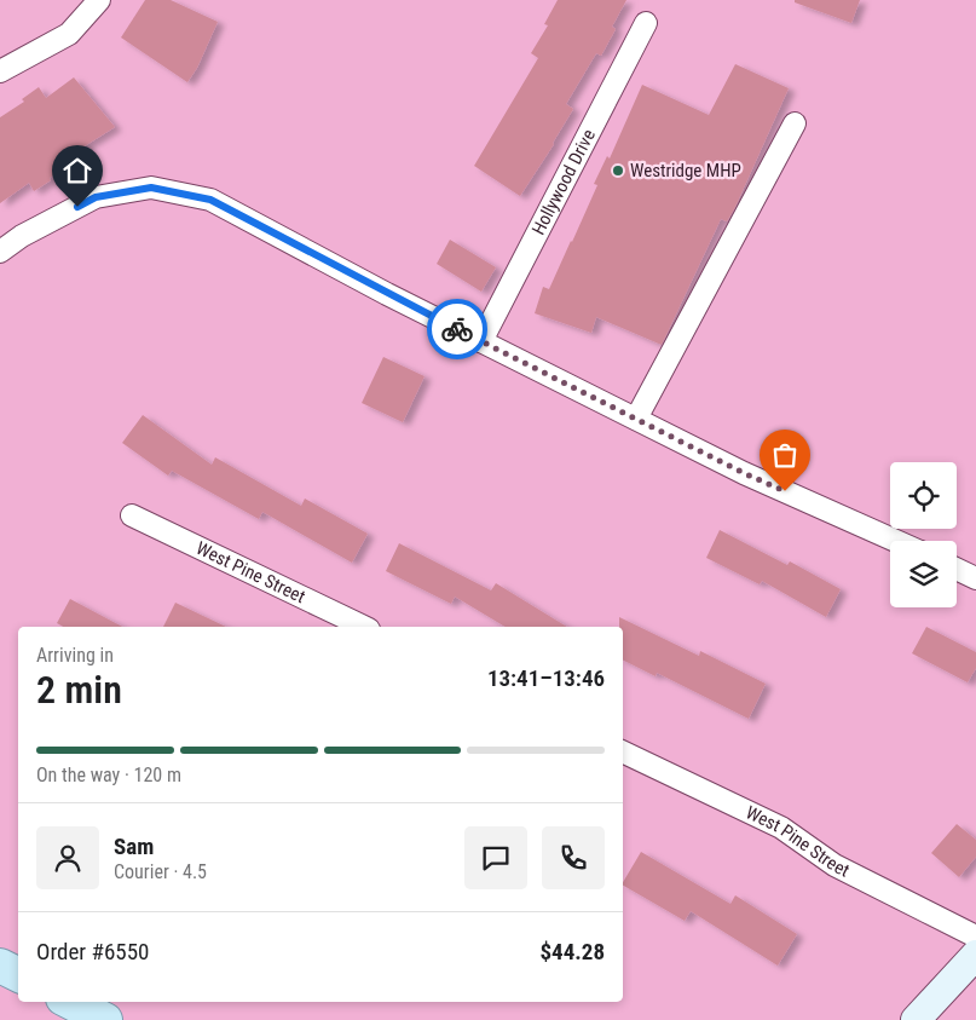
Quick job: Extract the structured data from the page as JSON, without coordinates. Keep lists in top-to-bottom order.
{
  "streets": {
    "street": ["Hollywood Drive", "West Pine Street"]
  },
  "places": ["Westridge MHP"],
  "page": {
    "heading": ["2 min", "Arriving in", "13:41–13:46"],
    "panel": [
      "Sam",
      "Courier · 4.5",
      "Order #6550",
      "$44.28"
    ],
    "bar": "On the way · 120 m"
  }
}
